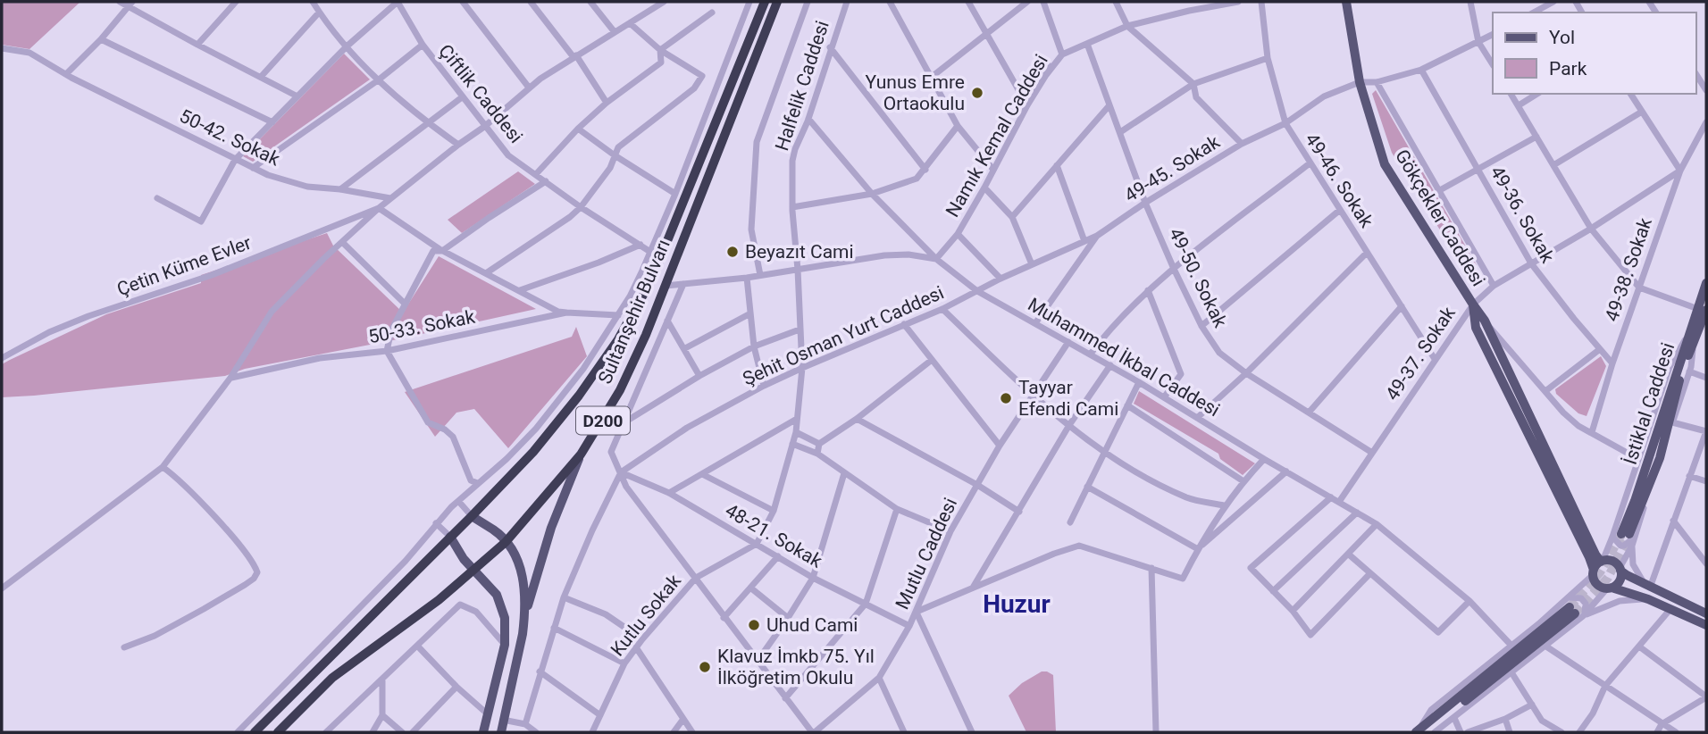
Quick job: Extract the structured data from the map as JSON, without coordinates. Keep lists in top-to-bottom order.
{
  "streets": {
    "highway": ["Sultanşehir Bulvarı", "D200"],
    "main road": ["Gökçekler Caddesi", "İstiklal Caddesi"],
    "street": [
      "Halfelik Caddesi",
      "Çiftlik Caddesi",
      "Namık Kemal Caddesi",
      "50-42. Sokak",
      "49-45. Sokak",
      "49-46. Sokak",
      "49-36. Sokak",
      "Çetin Küme Evler",
      "49-38. Sokak",
      "49-50. Sokak",
      "50-33. Sokak",
      "Şehit Osman Yurt Caddesi",
      "49-37. Sokak",
      "Muhammed İkbal Caddesi",
      "48-21. Sokak",
      "Mutlu Caddesi",
      "Kutlu Sokak"
    ]
  },
  "crossings": [
    ["Halfelik Caddesi", "Şehit Osman Yurt Caddesi"],
    ["Halfelik Caddesi", "Muhammed İkbal Caddesi"],
    ["Çiftlik Caddesi", "Sultanşehir Bulvarı"],
    ["Namık Kemal Caddesi", "49-50. Sokak"],
    ["Namık Kemal Caddesi", "Muhammed İkbal Caddesi"],
    ["49-45. Sokak", "49-46. Sokak"],
    ["49-45. Sokak", "Gökçekler Caddesi"],
    ["49-45. Sokak", "49-50. Sokak"],
    ["49-45. Sokak", "Şehit Osman Yurt Caddesi"],
    ["49-45. Sokak", "Muhammed İkbal Caddesi"],
    ["49-46. Sokak", "49-37. Sokak"],
    ["49-36. Sokak", "49-38. Sokak"],
    ["49-36. Sokak", "49-37. Sokak"],
    ["Gökçekler Caddesi", "49-37. Sokak"],
    ["49-38. Sokak", "49-37. Sokak"],
    ["49-50. Sokak", "49-37. Sokak"],
    ["Sultanşehir Bulvarı", "50-33. Sokak"],
    ["Şehit Osman Yurt Caddesi", "Muhammed İkbal Caddesi"],
    ["Şehit Osman Yurt Caddesi", "48-21. Sokak"],
    ["49-37. Sokak", "Muhammed İkbal Caddesi"],
    ["Muhammed İkbal Caddesi", "Mutlu Caddesi"],
    ["48-21. Sokak", "Mutlu Caddesi"],
    ["48-21. Sokak", "Kutlu Sokak"]
  ],
  "districts": ["Huzur"],
  "places": [
    "Yunus Emre Ortaokulu",
    "Beyazıt Cami",
    "Tayyar Efendi Cami",
    "Uhud Cami",
    "Klavuz İmkb 75. Yıl İlköğretim Okulu"
  ],
  "legend": ["Yol", "Park"]
}
